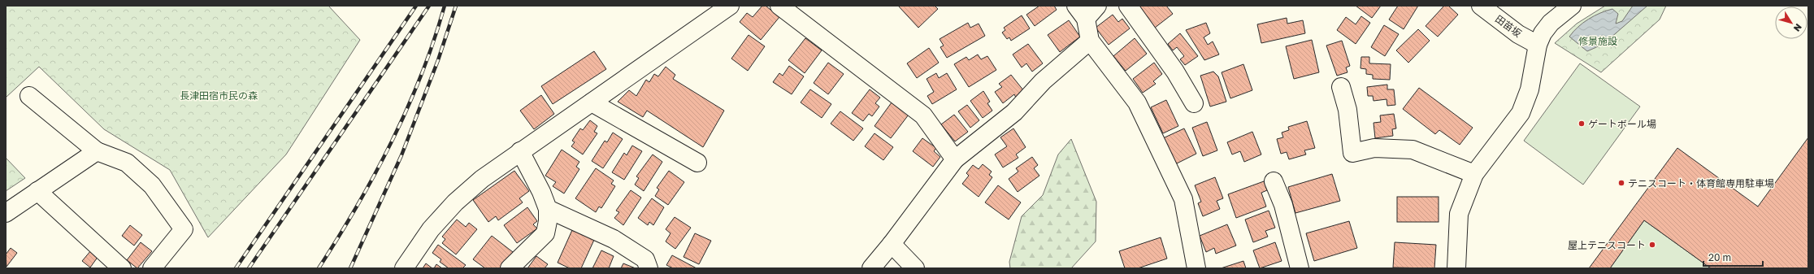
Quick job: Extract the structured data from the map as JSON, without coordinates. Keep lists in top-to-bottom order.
{
  "streets": {
    "street": ["田苗坂"]
  },
  "parks": ["修景施設", "長津田宿市民の森"],
  "places": ["ゲートボール場", "テニスコート・体育館専用駐車場", "屋上テニスコート"],
  "scale_bar": "20 m",
  "north": "bottom right"
}
